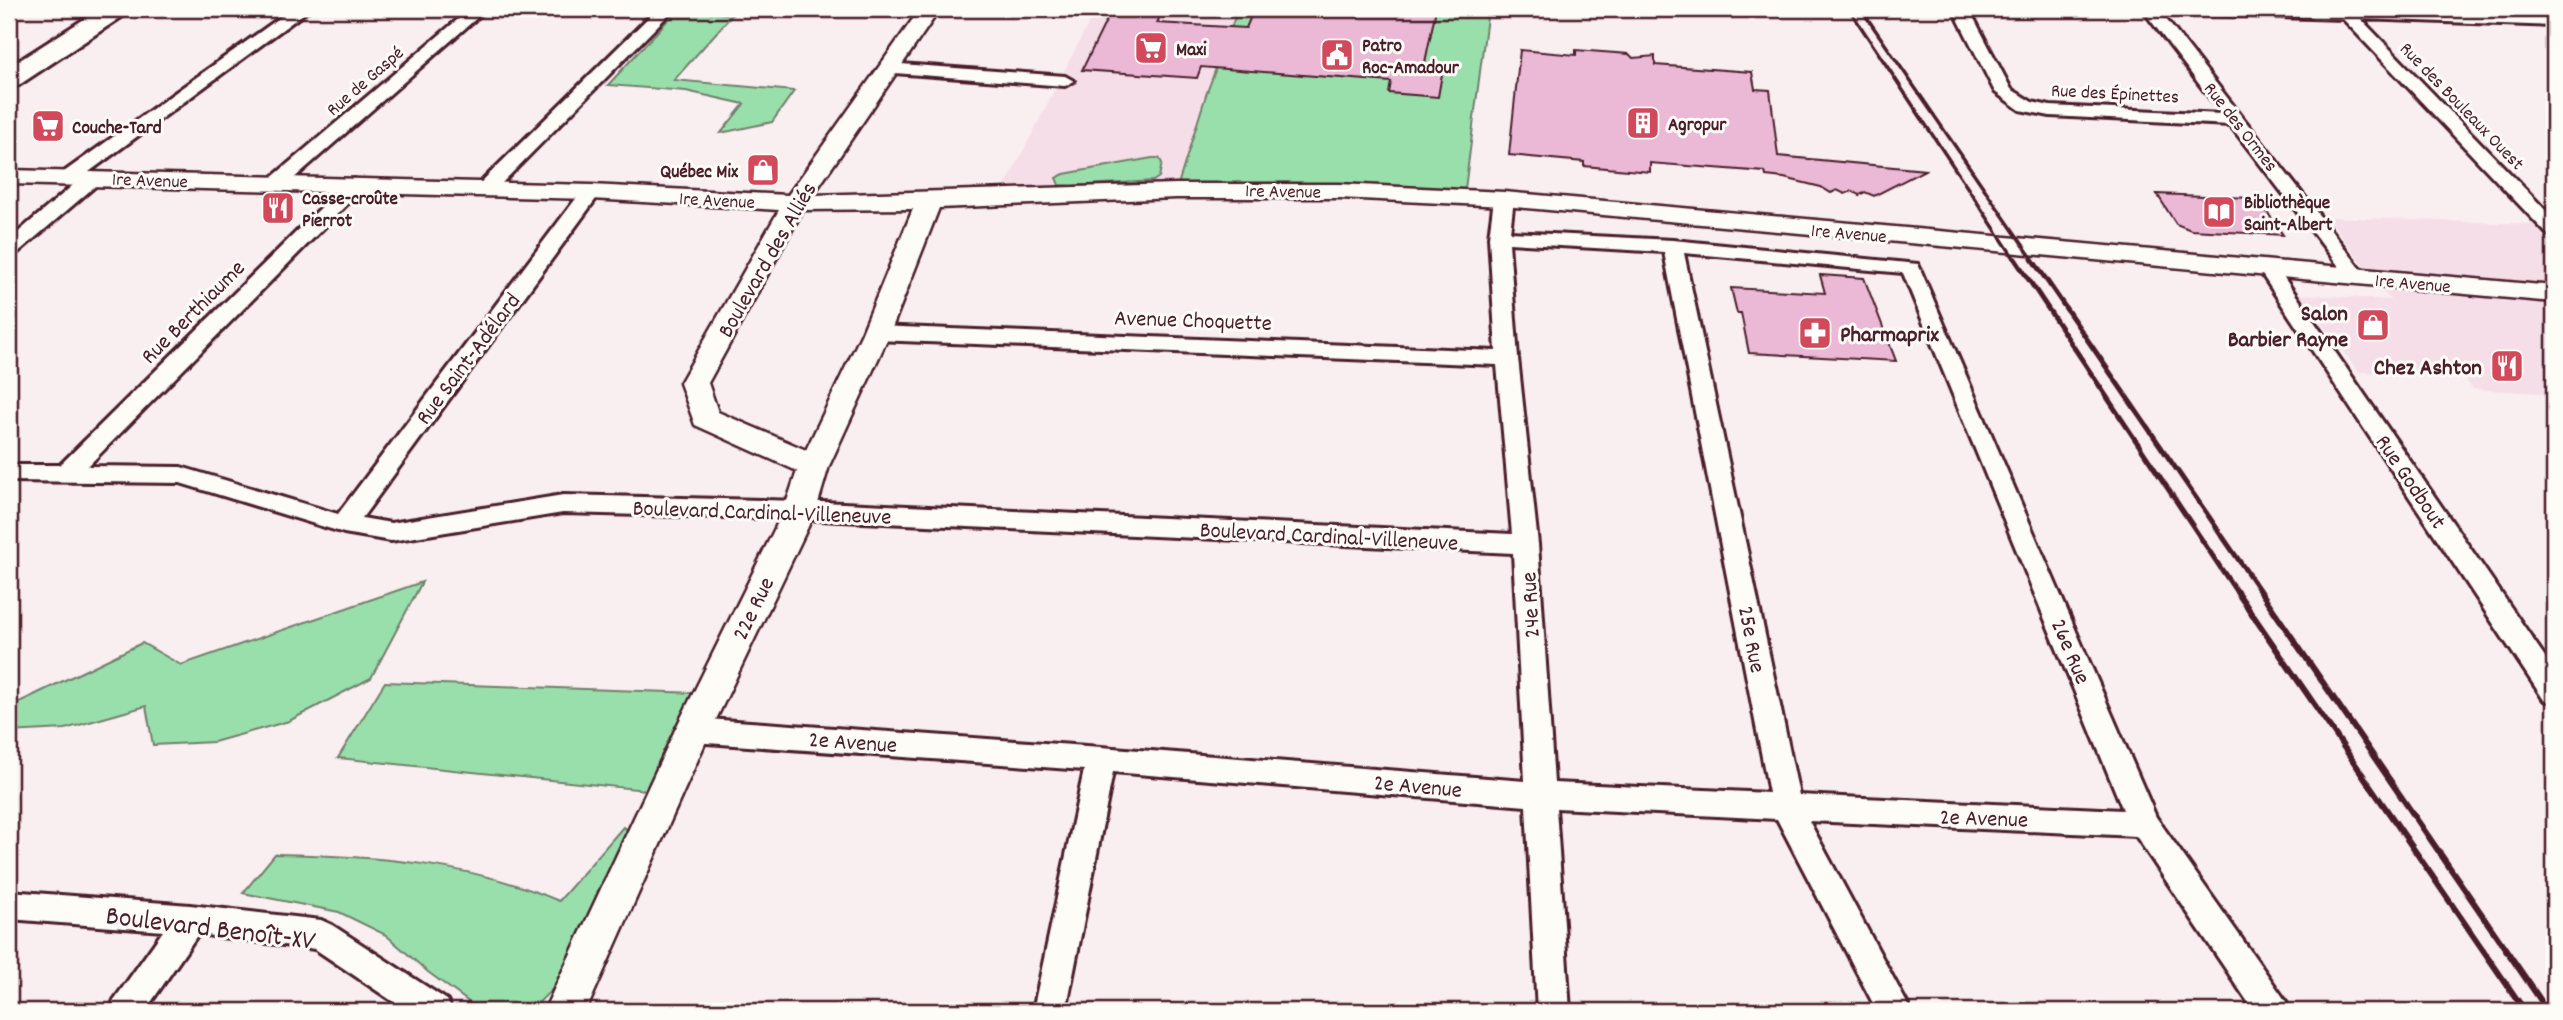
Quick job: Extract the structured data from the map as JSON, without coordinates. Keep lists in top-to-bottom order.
{
  "streets": {
    "street": [
      "Rue de Gaspé",
      "Rue des Épinettes",
      "Rue des Bouleaux Ouest",
      "Rue des Ormes",
      "1re Avenue",
      "Boulevard des Alliés",
      "Rue Berthiaume",
      "Avenue Choquette",
      "Rue Saint-Adélard",
      "Rue Godbout",
      "Boulevard Cardinal-Villeneuve",
      "24e Rue",
      "22e Rue",
      "25e Rue",
      "26e Rue",
      "2e Avenue",
      "Boulevard Benoît-XV"
    ]
  },
  "crossings": [
    ["Rue de Gaspé", "1re Avenue"],
    ["Rue des Épinettes", "Rue des Ormes"],
    ["Rue des Ormes", "1re Avenue"],
    ["1re Avenue", "Boulevard des Alliés"],
    ["1re Avenue", "Rue Berthiaume"],
    ["1re Avenue", "Rue Saint-Adélard"],
    ["1re Avenue", "Rue Godbout"],
    ["1re Avenue", "24e Rue"],
    ["1re Avenue", "22e Rue"],
    ["1re Avenue", "25e Rue"],
    ["1re Avenue", "26e Rue"],
    ["Boulevard des Alliés", "22e Rue"],
    ["Rue Berthiaume", "Boulevard Cardinal-Villeneuve"],
    ["Avenue Choquette", "24e Rue"],
    ["Avenue Choquette", "22e Rue"],
    ["Rue Saint-Adélard", "Boulevard Cardinal-Villeneuve"],
    ["Boulevard Cardinal-Villeneuve", "24e Rue"],
    ["Boulevard Cardinal-Villeneuve", "22e Rue"],
    ["24e Rue", "2e Avenue"],
    ["22e Rue", "2e Avenue"],
    ["25e Rue", "2e Avenue"],
    ["26e Rue", "2e Avenue"]
  ],
  "places": {
    "supermarket": ["Maxi", "Couche-Tard"],
    "public building": ["Patro Roc-Amadour"],
    "building": ["Agropur"],
    "shop": ["Québec Mix", "Salon Barbier Rayne"],
    "restaurant": ["Casse-croûte Pierrot", "Chez Ashton"],
    "library": ["Bibliothèque Saint-Albert"],
    "pharmacy": ["Pharmaprix"]
  }
}
